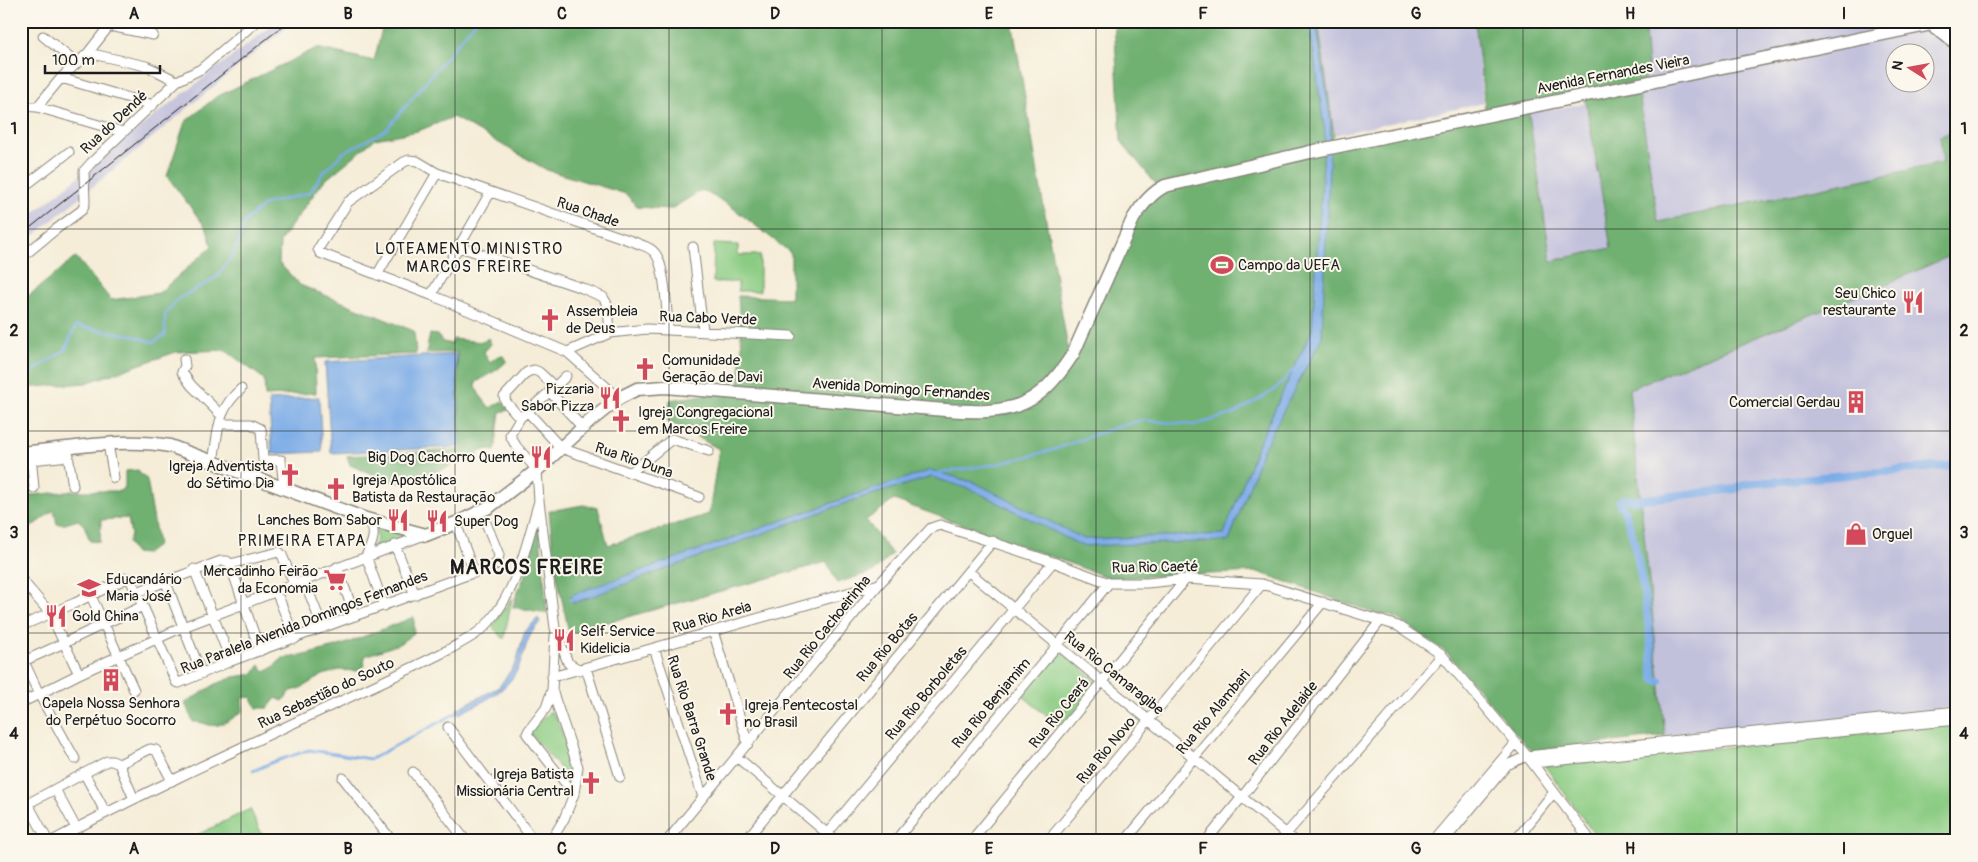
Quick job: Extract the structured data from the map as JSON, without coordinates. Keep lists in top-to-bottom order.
{
  "streets": {
    "main road": ["Avenida Fernandes Vieira", "Avenida Domingo Fernandes"],
    "street": [
      "Rua do Dendé",
      "Rua Chade",
      "Rua Cabo Verde",
      "Rua Rio Duna",
      "Rua Rio Caeté",
      "Rua Rio Areia",
      "Rua Paralela Avenida Domingos Fernandes",
      "Rua Rio Cachoeirinha",
      "Rua Rio Botas",
      "Rua Rio Camaragibe",
      "Rua Sebastião do Souto",
      "Rua Rio Borboletas",
      "Rua Rio Benjamim",
      "Rua Rio Alambari",
      "Rua Rio Ceará",
      "Rua Rio Barra Grande",
      "Rua Rio Adelaide",
      "Rua Rio Novo"
    ]
  },
  "crossings": [
    ["Avenida Fernandes Vieira", "Avenida Domingo Fernandes"],
    ["Rua Chade", "Rua Cabo Verde"],
    ["Avenida Domingo Fernandes", "Rua Rio Duna"],
    ["Rua Rio Caeté", "Rua Rio Cachoeirinha"],
    ["Rua Rio Caeté", "Rua Rio Botas"],
    ["Rua Rio Caeté", "Rua Rio Borboletas"],
    ["Rua Rio Caeté", "Rua Rio Benjamim"],
    ["Rua Rio Caeté", "Rua Rio Alambari"],
    ["Rua Rio Caeté", "Rua Rio Ceará"],
    ["Rua Rio Caeté", "Rua Rio Adelaide"],
    ["Rua Rio Caeté", "Rua Rio Novo"],
    ["Rua Rio Areia", "Rua Rio Cachoeirinha"],
    ["Rua Rio Areia", "Rua Rio Barra Grande"],
    ["Rua Rio Cachoeirinha", "Rua Rio Barra Grande"],
    ["Rua Rio Botas", "Rua Rio Camaragibe"],
    ["Rua Rio Camaragibe", "Rua Rio Borboletas"],
    ["Rua Rio Camaragibe", "Rua Rio Benjamim"],
    ["Rua Rio Camaragibe", "Rua Rio Alambari"],
    ["Rua Rio Camaragibe", "Rua Rio Ceará"],
    ["Rua Rio Camaragibe", "Rua Rio Adelaide"],
    ["Rua Rio Camaragibe", "Rua Rio Novo"]
  ],
  "districts": ["LOTEAMENTO MINISTRO MARCOS FREIRE", "PRIMEIRA ETAPA", "MARCOS FREIRE"],
  "places": {
    "sports": ["Campo da UEFA"],
    "restaurant": [
      "Seu Chico restaurante",
      "Pizzaria Sabor Pizza",
      "Big Dog Cachorro Quente",
      "Lanches Bom Sabor",
      "Super Dog",
      "Gold China",
      "Self Service Kidelicia"
    ],
    "church": [
      "Assembleia de Deus",
      "Comunidade Geração de Davi",
      "Igreja Congregacional em Marcos Freire",
      "Igreja Adventista do Sétimo Dia",
      "Igreja Apostólica Batista da Restauração",
      "Igreja Pentecostal no Brasil",
      "Igreja Batista Missionária Central"
    ],
    "building": ["Comercial Gerdau", "Capela Nossa Senhora do Perpétuo Socorro"],
    "shop": ["Orguel"],
    "supermarket": ["Mercadinho Feirão da Economia"],
    "school or university": ["Educandário Maria José"]
  },
  "scale_bar": "100 m",
  "north": "left",
  "grid": {
    "columns": [
      "A",
      "B",
      "C",
      "D",
      "E",
      "F",
      "G",
      "H",
      "I"
    ],
    "rows": [
      "1",
      "2",
      "3",
      "4"
    ]
  }
}
